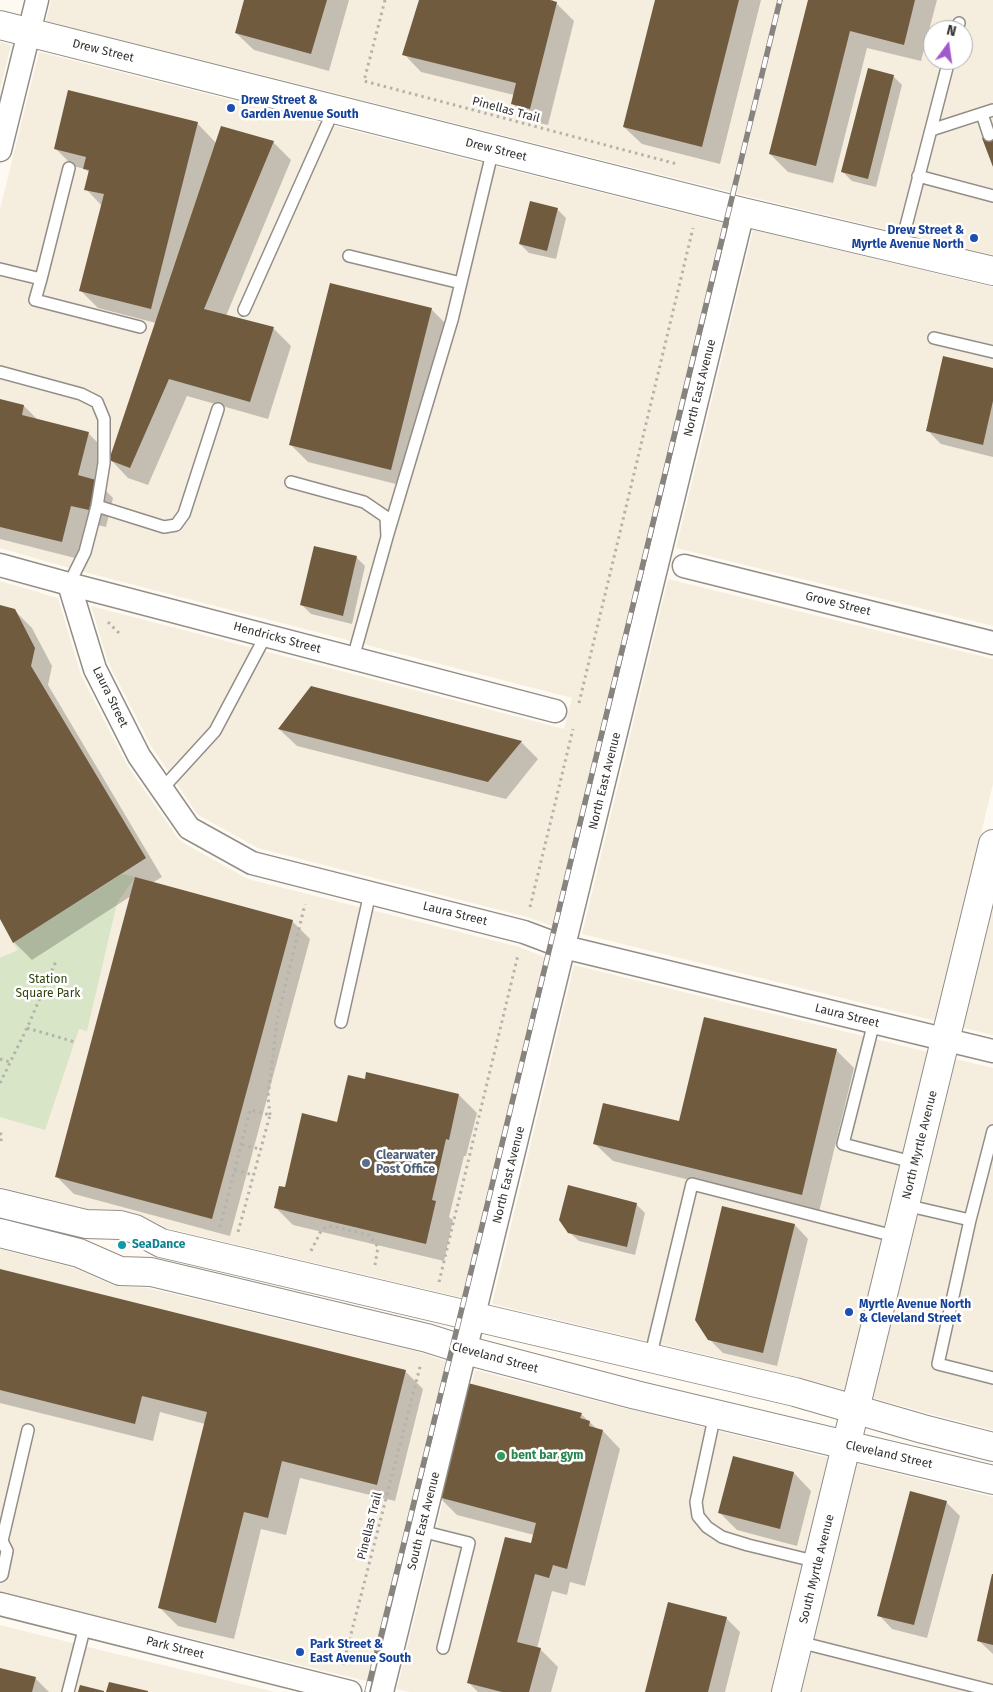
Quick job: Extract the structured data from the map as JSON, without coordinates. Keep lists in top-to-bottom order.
{
  "streets": {
    "street": [
      "Drew Street",
      "North East Avenue",
      "Grove Street",
      "Hendricks Street",
      "Laura Street",
      "North Myrtle Avenue",
      "Cleveland Street",
      "South East Avenue",
      "South Myrtle Avenue",
      "Park Street"
    ],
    "path": ["Pinellas Trail"]
  },
  "crossings": [
    ["Drew Street", "North East Avenue"],
    ["Pinellas Trail", "Park Street"],
    ["North East Avenue", "Laura Street"],
    ["North East Avenue", "Cleveland Street"],
    ["North East Avenue", "South East Avenue"],
    ["Hendricks Street", "Laura Street"],
    ["Laura Street", "North Myrtle Avenue"],
    ["North Myrtle Avenue", "Cleveland Street"],
    ["North Myrtle Avenue", "South Myrtle Avenue"],
    ["Cleveland Street", "South East Avenue"],
    ["Cleveland Street", "South Myrtle Avenue"]
  ],
  "parks": ["Station Square Park"],
  "places": [
    "Drew Street & Garden Avenue South",
    "Drew Street & Myrtle Avenue North",
    "Clearwater Post Office",
    "SeaDance",
    "Myrtle Avenue North & Cleveland Street",
    "bent bar gym",
    "Park Street & East Avenue South"
  ],
  "north": "top"
}
